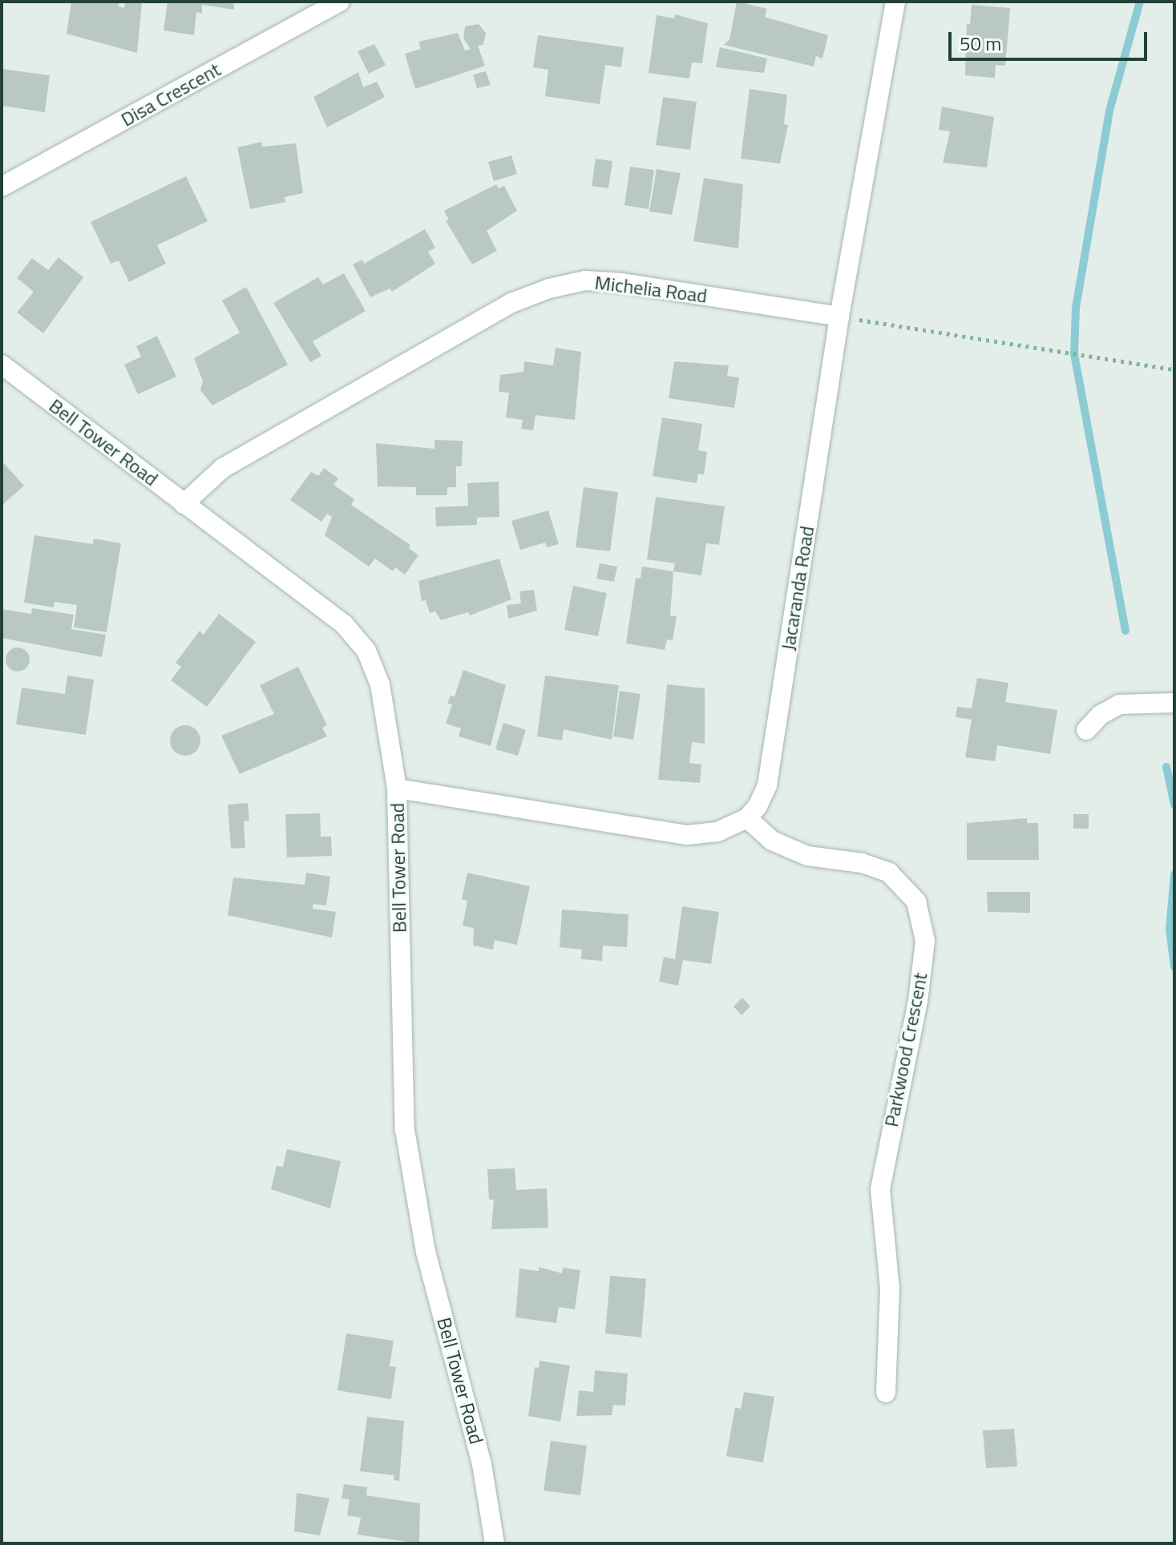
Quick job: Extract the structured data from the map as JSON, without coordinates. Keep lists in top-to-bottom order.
{
  "streets": {
    "street": [
      "Disa Crescent",
      "Michelia Road",
      "Bell Tower Road",
      "Jacaranda Road",
      "Parkwood Crescent"
    ]
  },
  "crossings": [
    ["Michelia Road", "Bell Tower Road"],
    ["Michelia Road", "Jacaranda Road"],
    ["Jacaranda Road", "Parkwood Crescent"]
  ],
  "scale_bar": "50 m"
}
